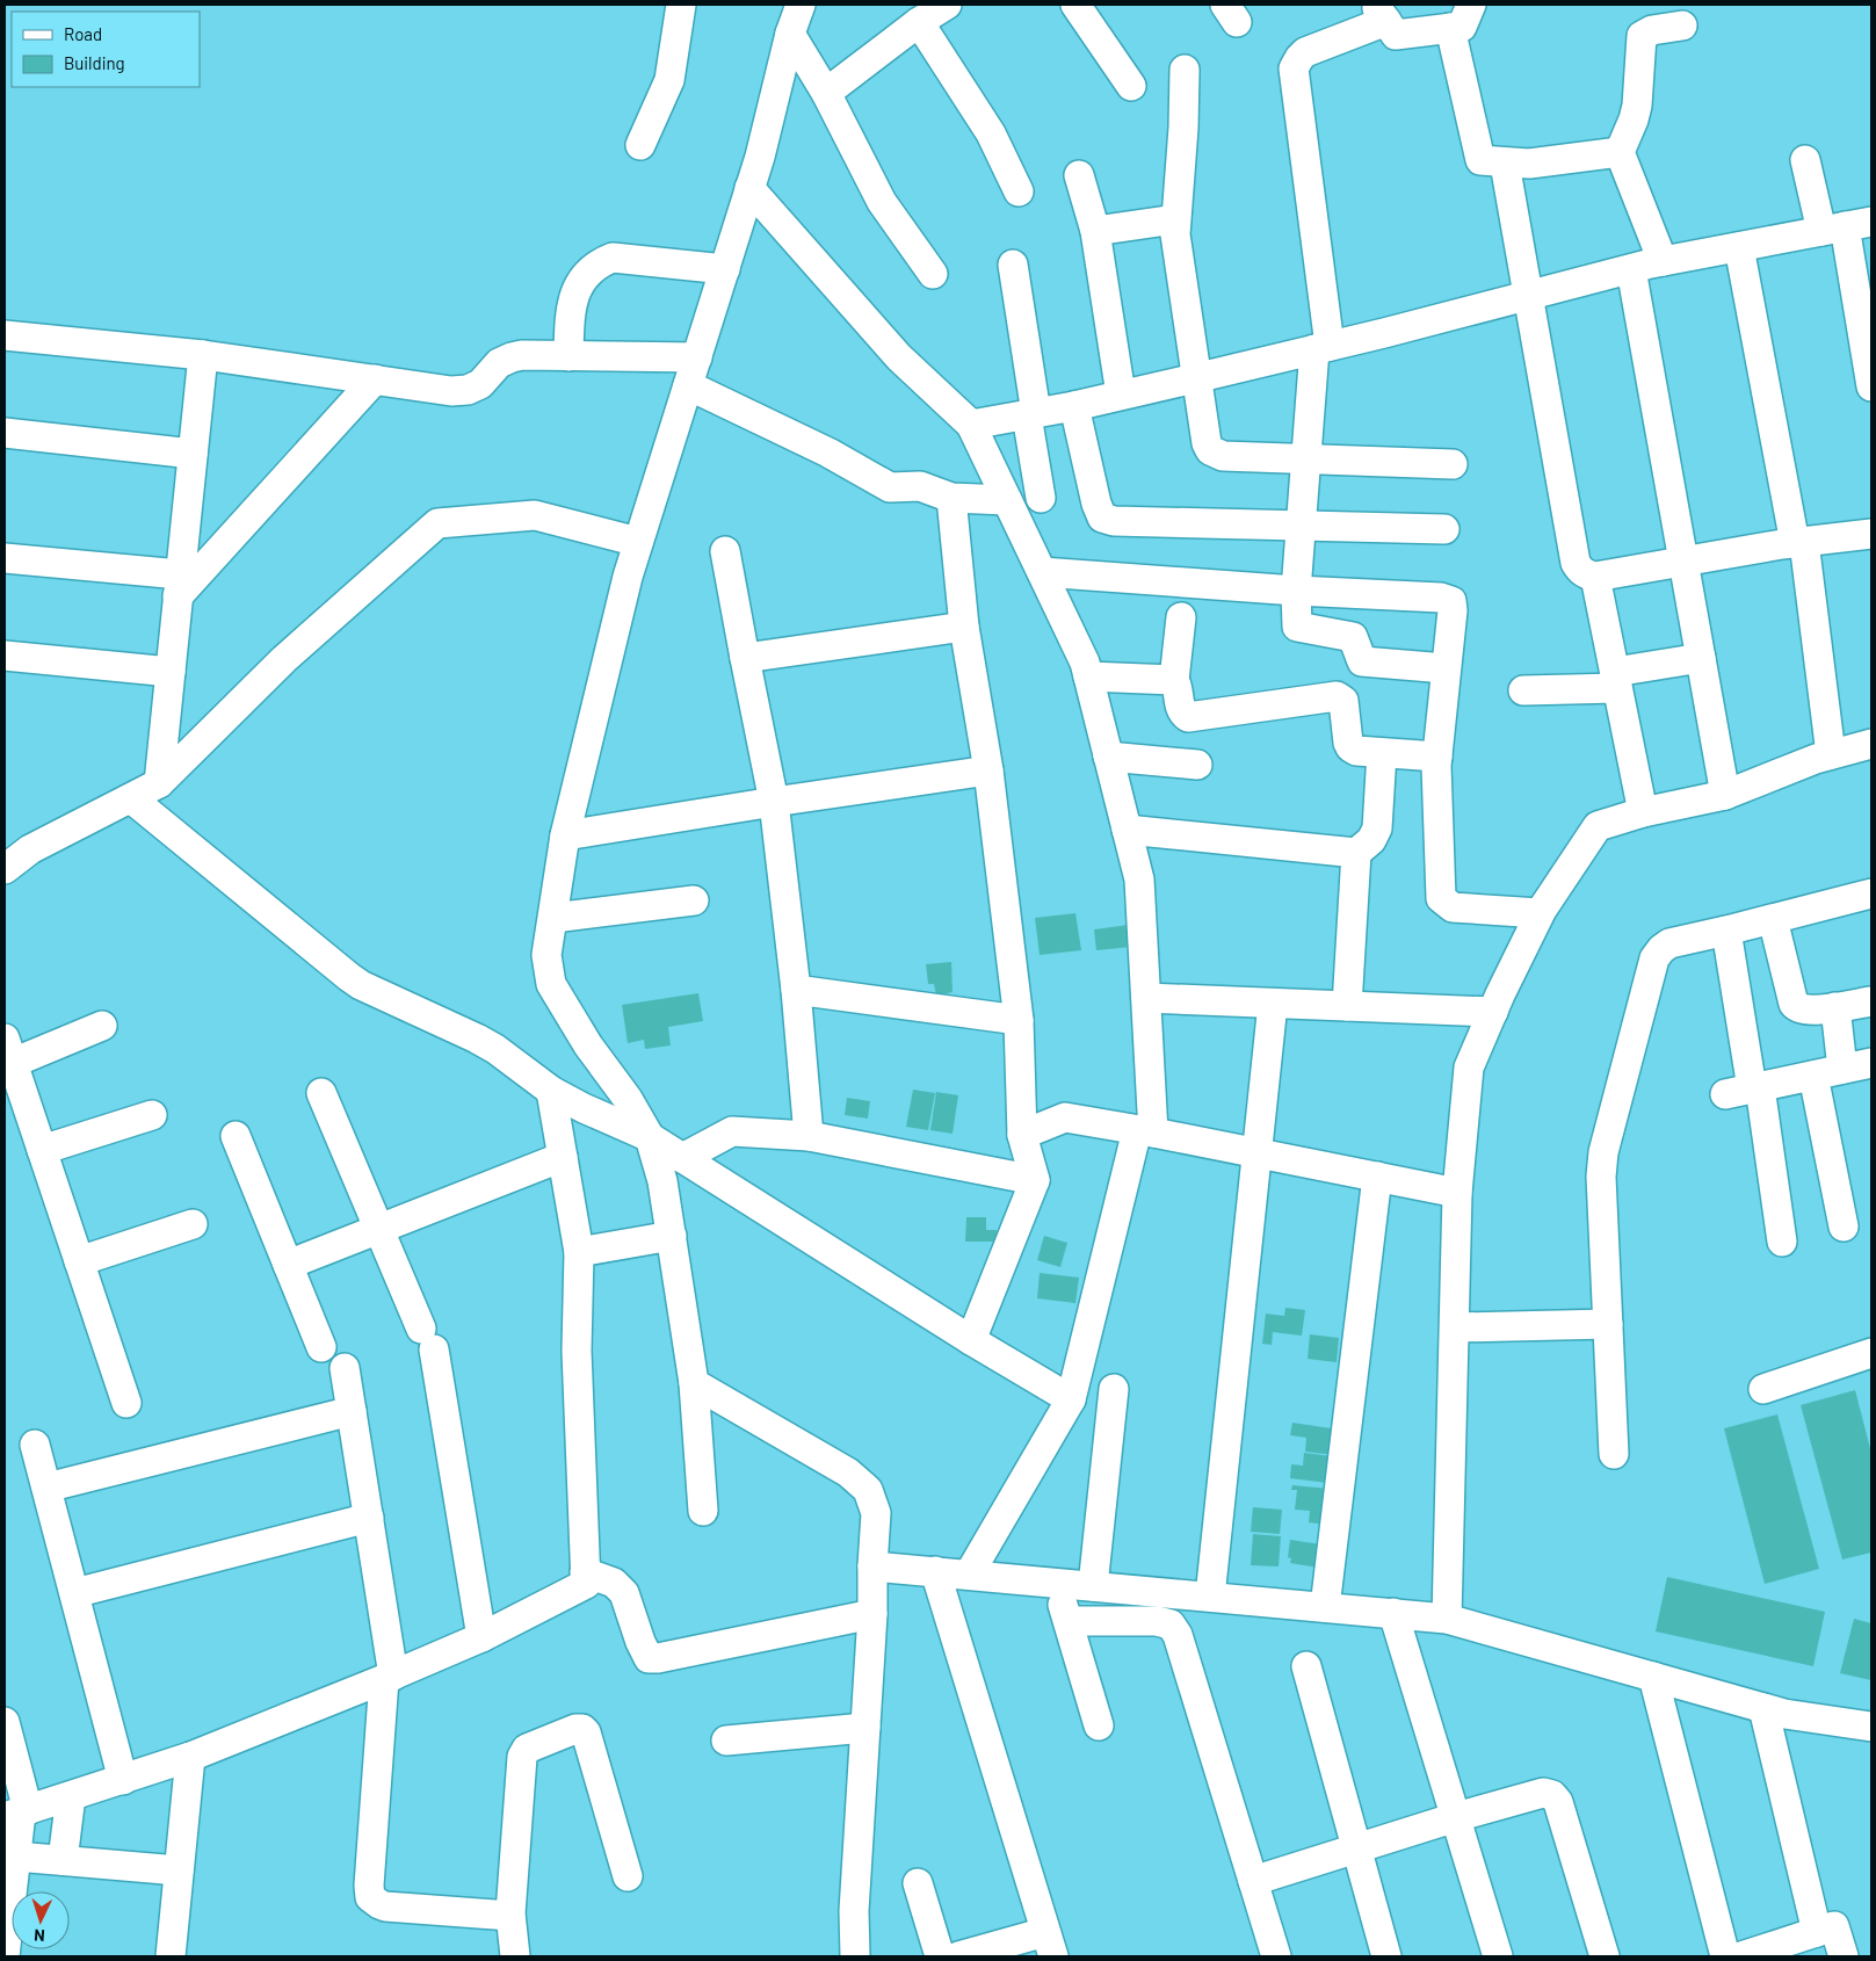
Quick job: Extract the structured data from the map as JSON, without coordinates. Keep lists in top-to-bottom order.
{
  "legend": ["Road", "Building"],
  "north": "bottom"
}
